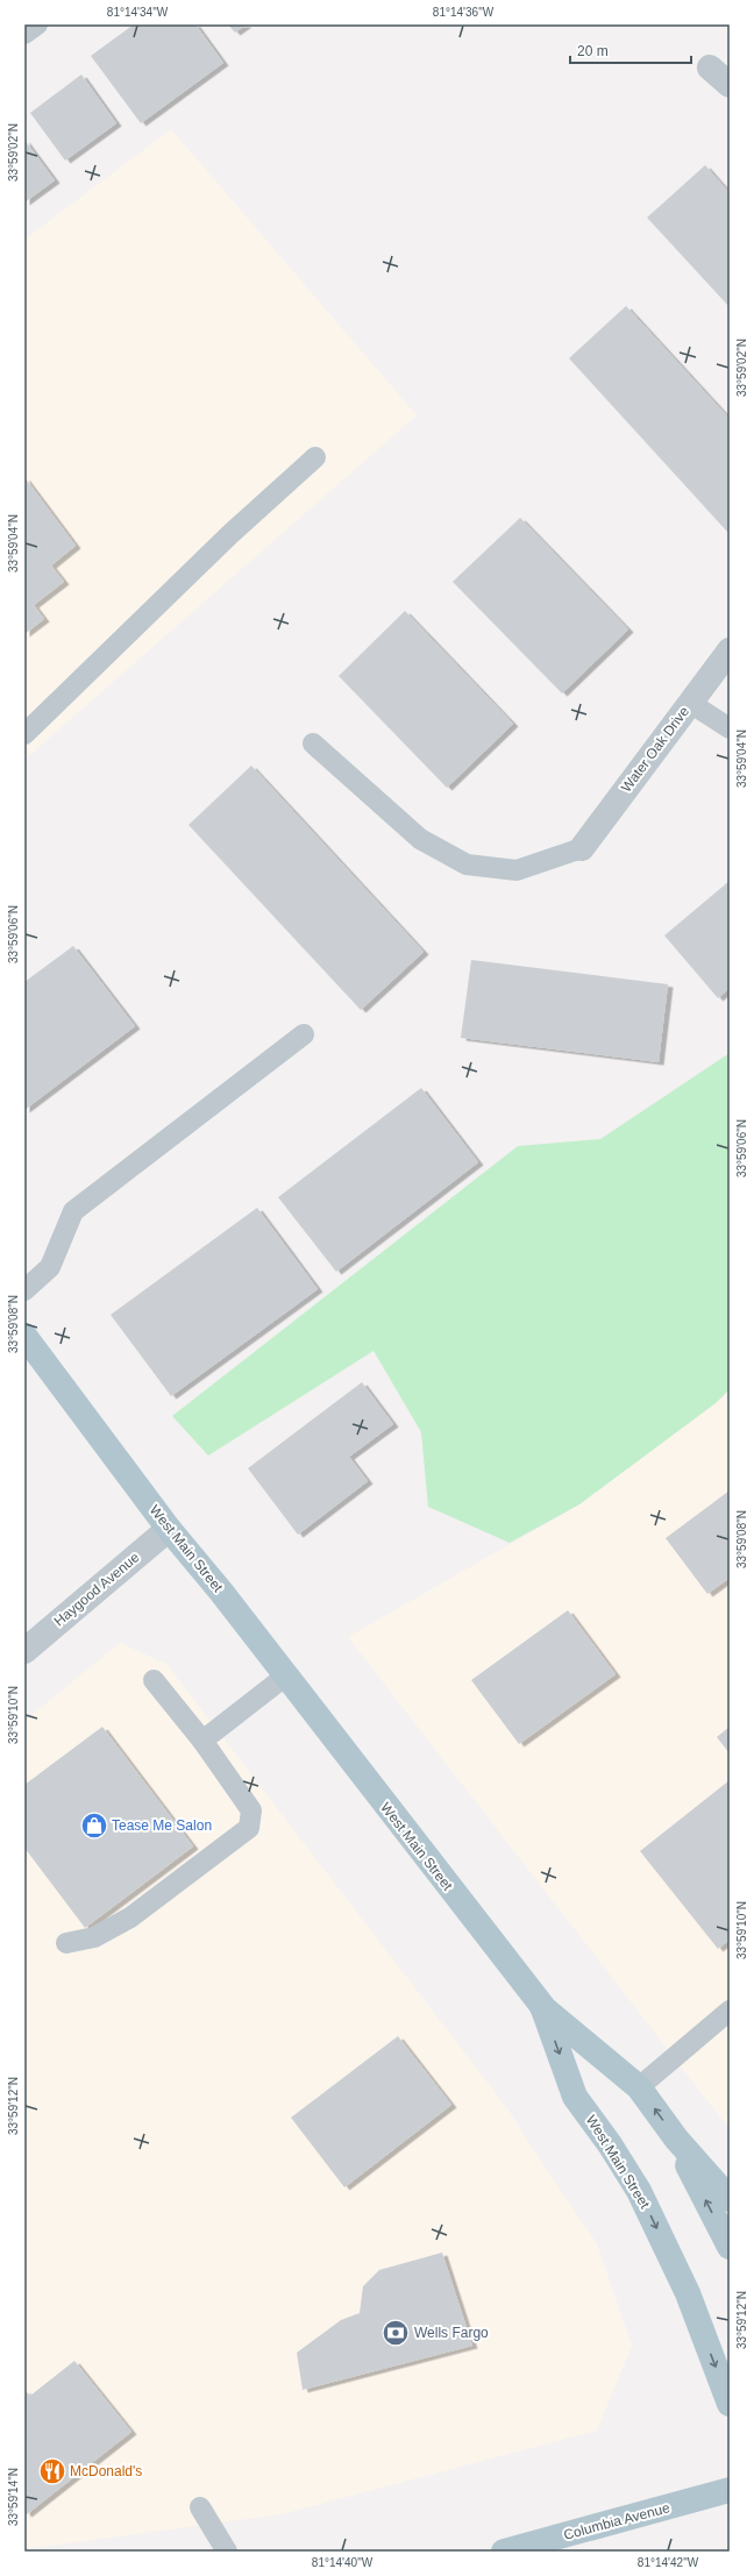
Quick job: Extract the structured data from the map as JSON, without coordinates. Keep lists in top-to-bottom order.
{
  "streets": {
    "main road": ["West Main Street", "Columbia Avenue"],
    "street": ["Water Oak Drive", "Haygood Avenue"]
  },
  "crossings": [
    ["West Main Street", "Haygood Avenue"]
  ],
  "places": {
    "shop": ["Tease Me Salon"],
    "bank": ["Wells Fargo"],
    "restaurant": ["McDonald's"]
  },
  "scale_bar": "20 m",
  "coordinates": [
    "81°14'34\"W",
    "81°14'36\"W",
    "33°59'02\"N",
    "33°59'04\"N",
    "33°59'06\"N",
    "33°59'08\"N",
    "33°59'10\"N",
    "33°59'12\"N",
    "33°59'14\"N",
    "81°14'40\"W",
    "81°14'42\"W"
  ]
}
